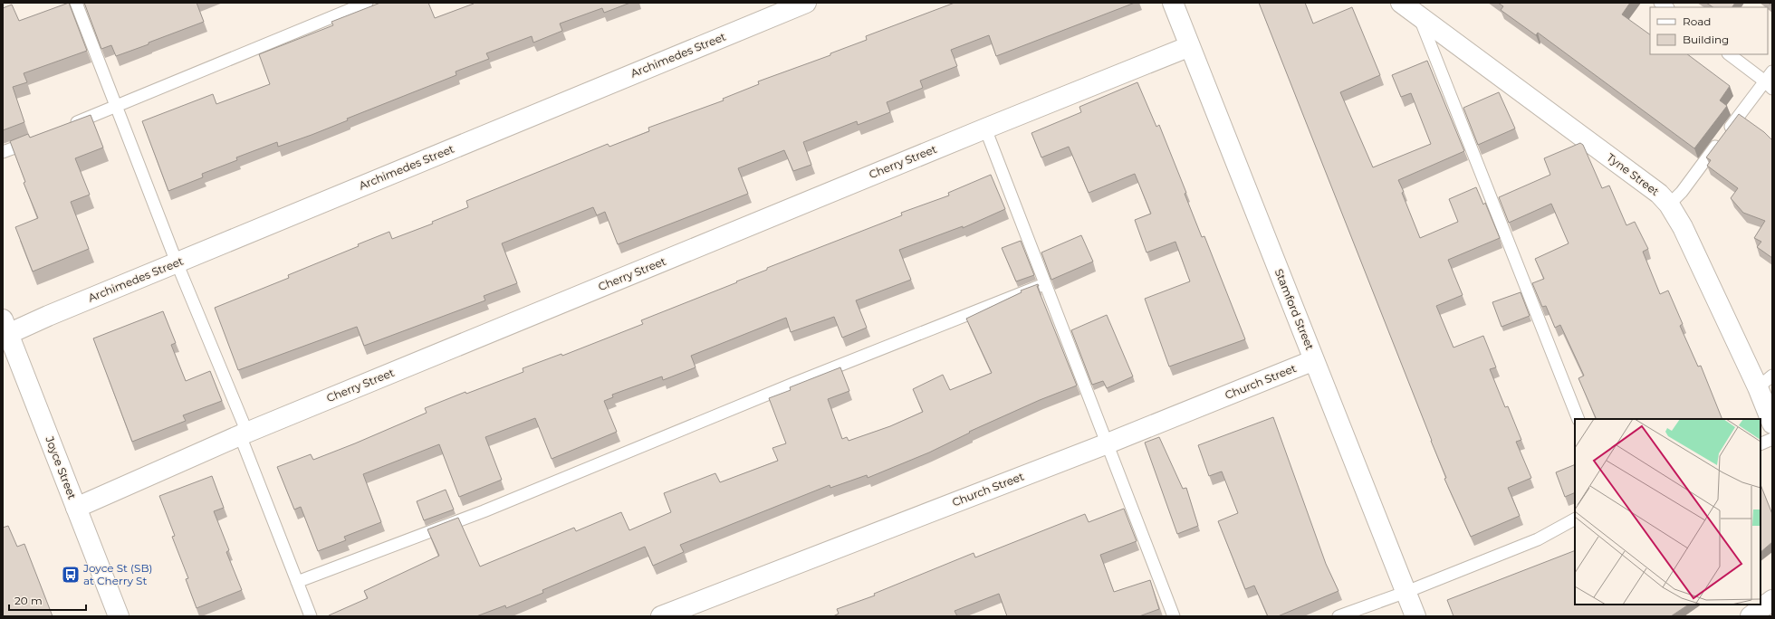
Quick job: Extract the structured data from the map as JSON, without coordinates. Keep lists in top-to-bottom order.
{
  "streets": {
    "street": [
      "Archimedes Street",
      "Cherry Street",
      "Tyne Street",
      "Stamford Street",
      "Church Street",
      "Joyce Street"
    ]
  },
  "crossings": [
    ["Archimedes Street", "Joyce Street"],
    ["Cherry Street", "Stamford Street"],
    ["Cherry Street", "Joyce Street"],
    ["Stamford Street", "Church Street"]
  ],
  "places": {
    "bus stop": ["Joyce St (SB) at Cherry St"]
  },
  "legend": ["Road", "Building"],
  "scale_bar": "20 m"
}
